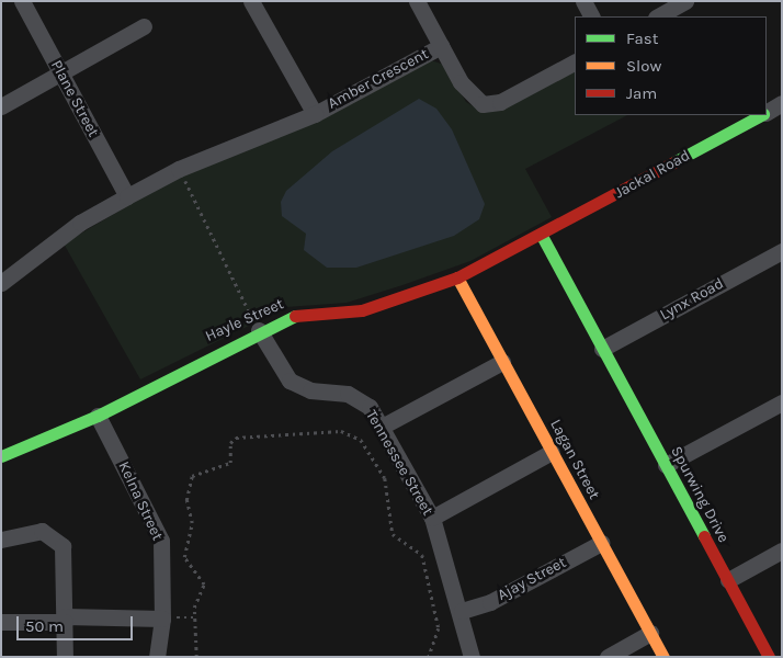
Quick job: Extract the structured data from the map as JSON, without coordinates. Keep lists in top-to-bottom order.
{
  "streets": {
    "street": [
      "Amber Crescent",
      "Plane Street",
      "Jackal Road",
      "Lynx Road",
      "Hayle Street",
      "Lagan Street",
      "Tennessee Street",
      "Spurwing Drive",
      "Kelna Street",
      "Ajay Street"
    ]
  },
  "crossings": [
    ["Jackal Road", "Hayle Street"],
    ["Jackal Road", "Spurwing Drive"],
    ["Lynx Road", "Spurwing Drive"],
    ["Hayle Street", "Lagan Street"],
    ["Hayle Street", "Tennessee Street"],
    ["Hayle Street", "Spurwing Drive"],
    ["Hayle Street", "Kelna Street"],
    ["Lagan Street", "Ajay Street"],
    ["Tennessee Street", "Ajay Street"]
  ],
  "legend": ["Fast", "Slow", "Jam"],
  "scale_bar": "50 m"
}
